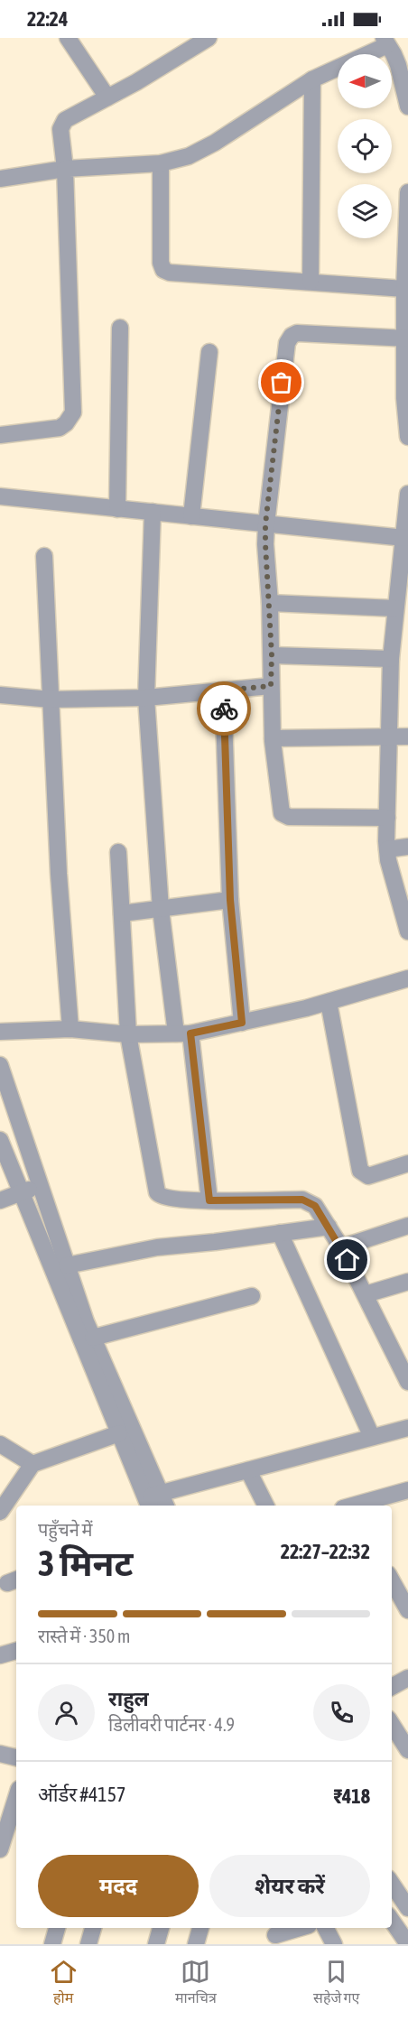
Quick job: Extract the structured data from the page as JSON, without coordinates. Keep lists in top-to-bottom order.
{
  "north": "left",
  "page": {
    "status": "22:24",
    "heading": ["3 मिनट", "पहुँचने में", "22:27–22:32"],
    "panel": [
      "राहुल",
      "डिलीवरी पार्टनर · 4.9",
      "ऑर्डर #4157",
      "₹418"
    ],
    "bar": "रास्ते में · 350 m",
    "buttons": ["मदद", "शेयर करें"],
    "tabs": ["होम", "मानचित्र", "सहेजे गए"]
  }
}
